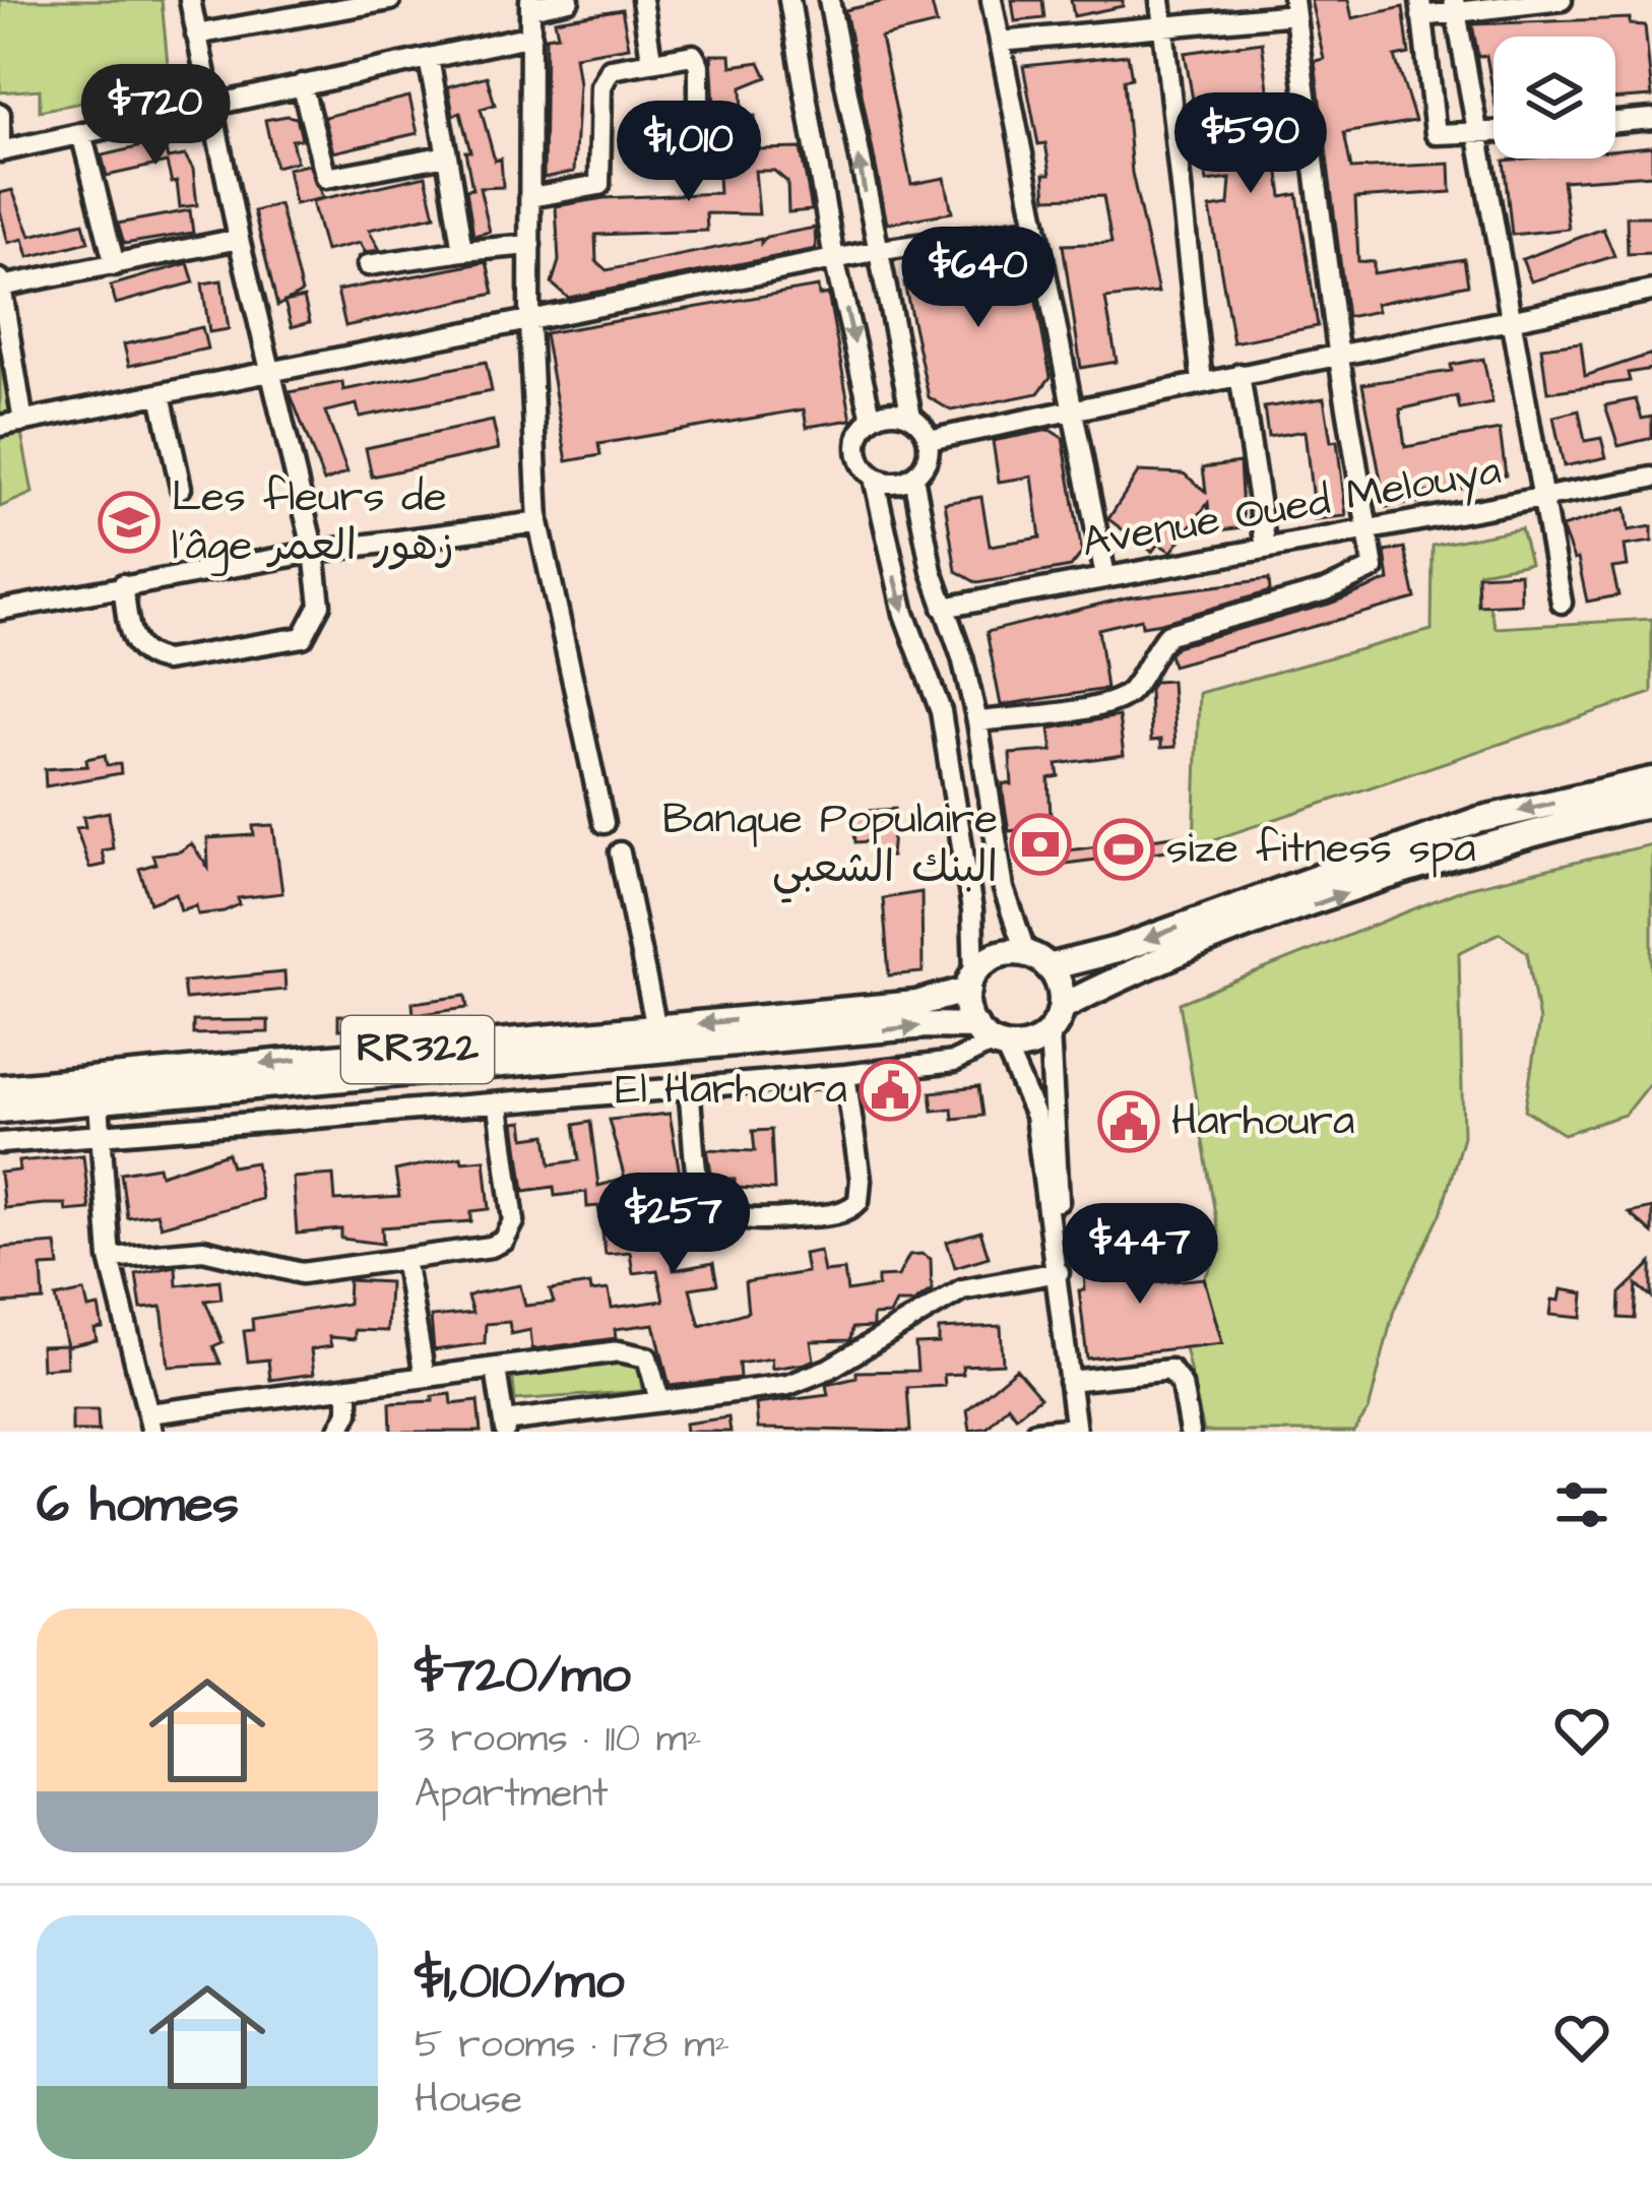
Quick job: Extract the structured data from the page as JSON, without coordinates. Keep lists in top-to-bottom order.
{
  "streets": {
    "main road": ["RR322"],
    "street": ["Avenue Oued Melouya"]
  },
  "places": {
    "school or university": ["Les fleurs de l'âge زهور العمر"],
    "bank": ["Banque Populaire البنك الشعبي"],
    "sports": ["size fitness spa"],
    "public building": ["El Harhoura", "Harhoura"]
  },
  "page": {
    "price": [
      "$720",
      "$590",
      "$1,010",
      "$640",
      "$257",
      "$447"
    ],
    "heading": "6 homes",
    "list": [
      {
        "name": "$720/mo",
        "note": "3 rooms · 110 m² · Apartment"
      },
      {
        "name": "$1,010/mo",
        "note": "5 rooms · 178 m² · House"
      }
    ]
  }
}
